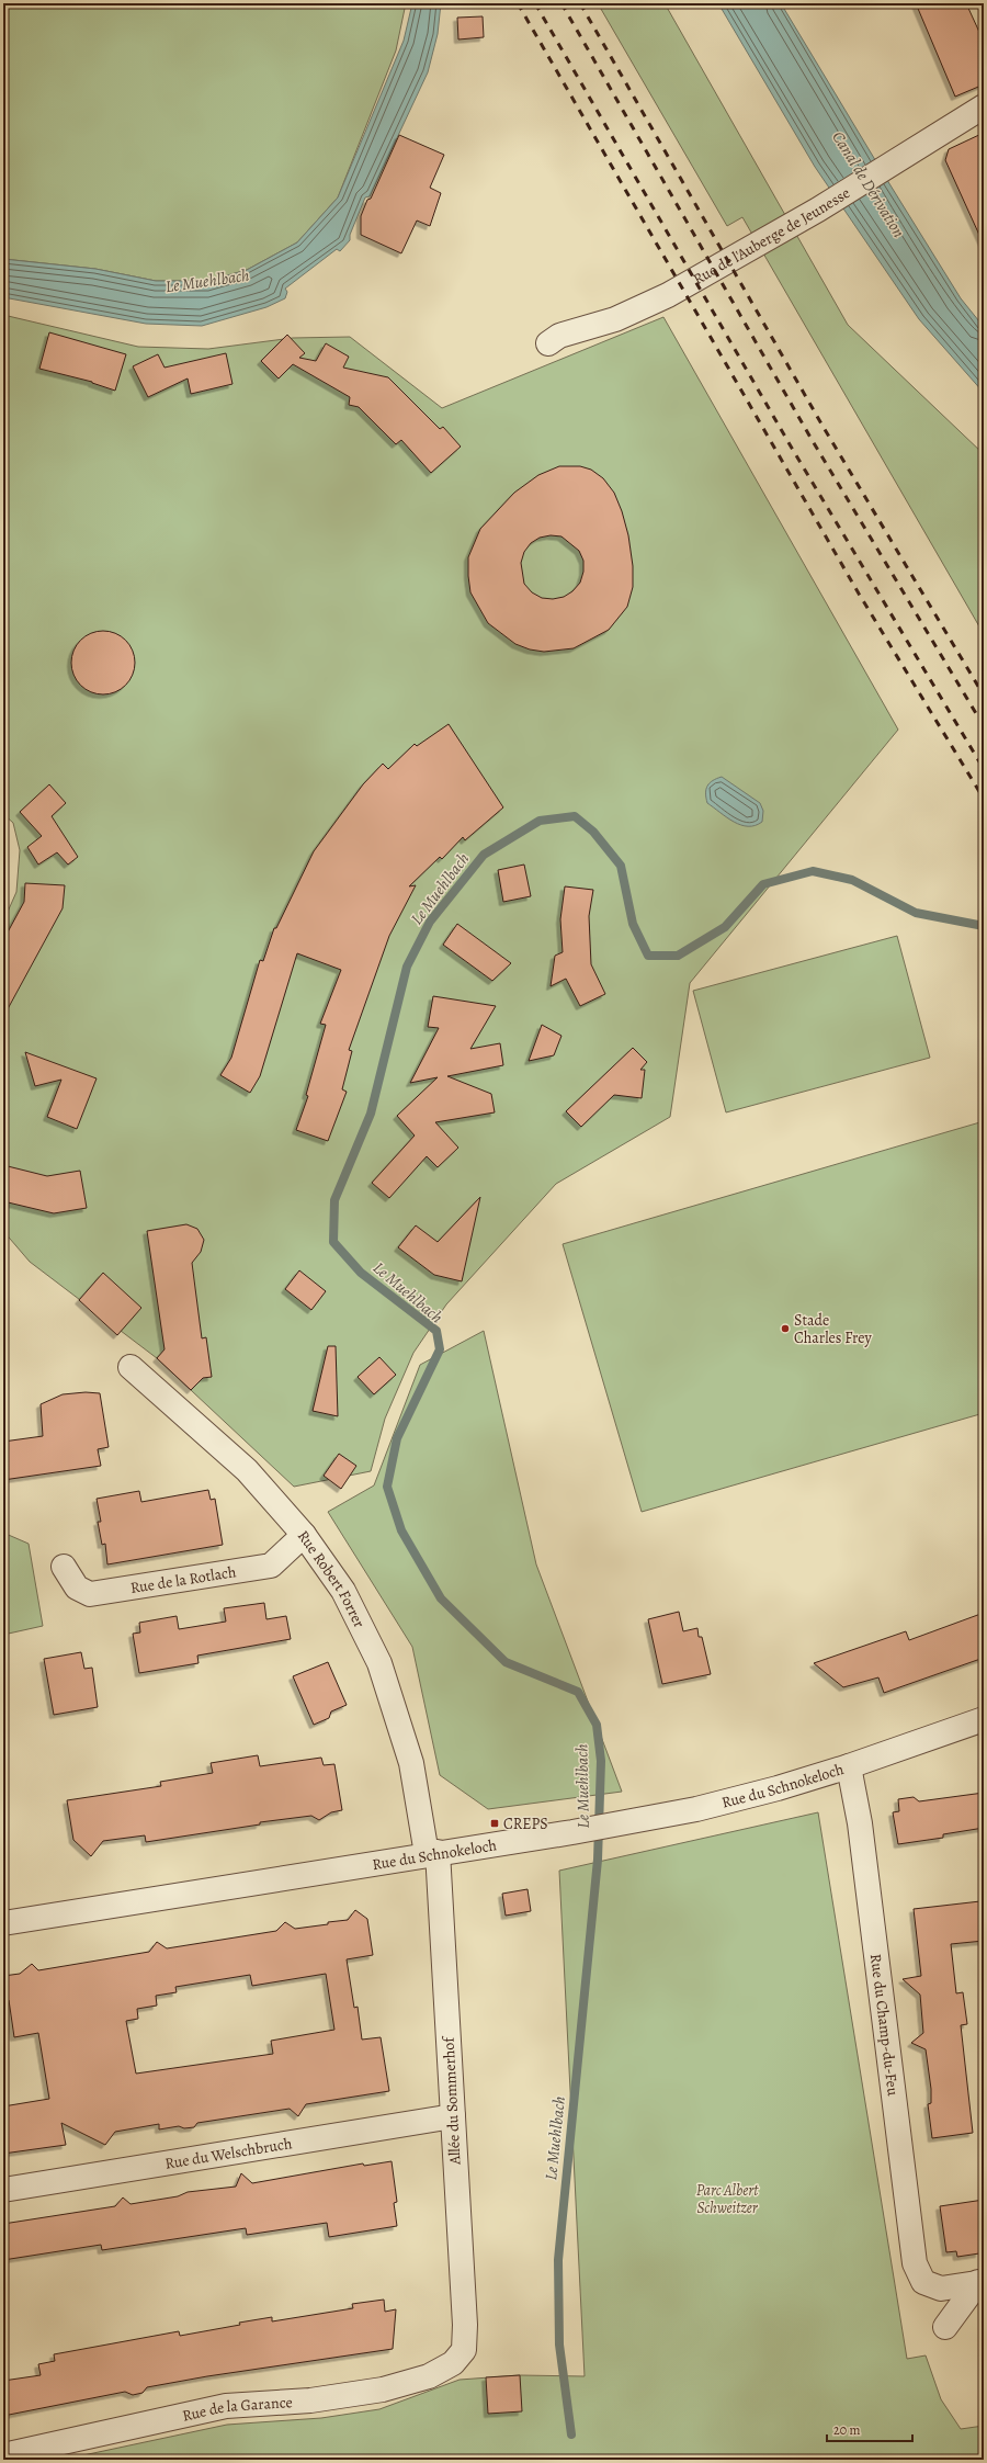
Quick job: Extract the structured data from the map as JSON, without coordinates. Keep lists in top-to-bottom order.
{
  "streets": {
    "street": [
      "Rue de l'Auberge de Jeunesse",
      "Rue de la Rotlach",
      "Rue Robert Forrer",
      "Rue du Schnokeloch",
      "Rue du Champ-du-Feu",
      "Allée du Sommerhof",
      "Rue du Welschbruch",
      "Rue de la Garance"
    ]
  },
  "crossings": [
    ["Rue de la Rotlach", "Rue Robert Forrer"],
    ["Rue Robert Forrer", "Rue du Schnokeloch"],
    ["Rue Robert Forrer", "Allée du Sommerhof"],
    ["Rue du Schnokeloch", "Rue du Champ-du-Feu"],
    ["Rue du Schnokeloch", "Allée du Sommerhof"],
    ["Allée du Sommerhof", "Rue du Welschbruch"],
    ["Allée du Sommerhof", "Rue de la Garance"]
  ],
  "water": ["Canal de Dérivation", "Le Muehlbach"],
  "parks": ["Parc Albert Schweitzer"],
  "places": {
    "other": ["Stade Charles Frey"],
    "transit": ["CREPS"]
  },
  "scale_bar": "20 m"
}
